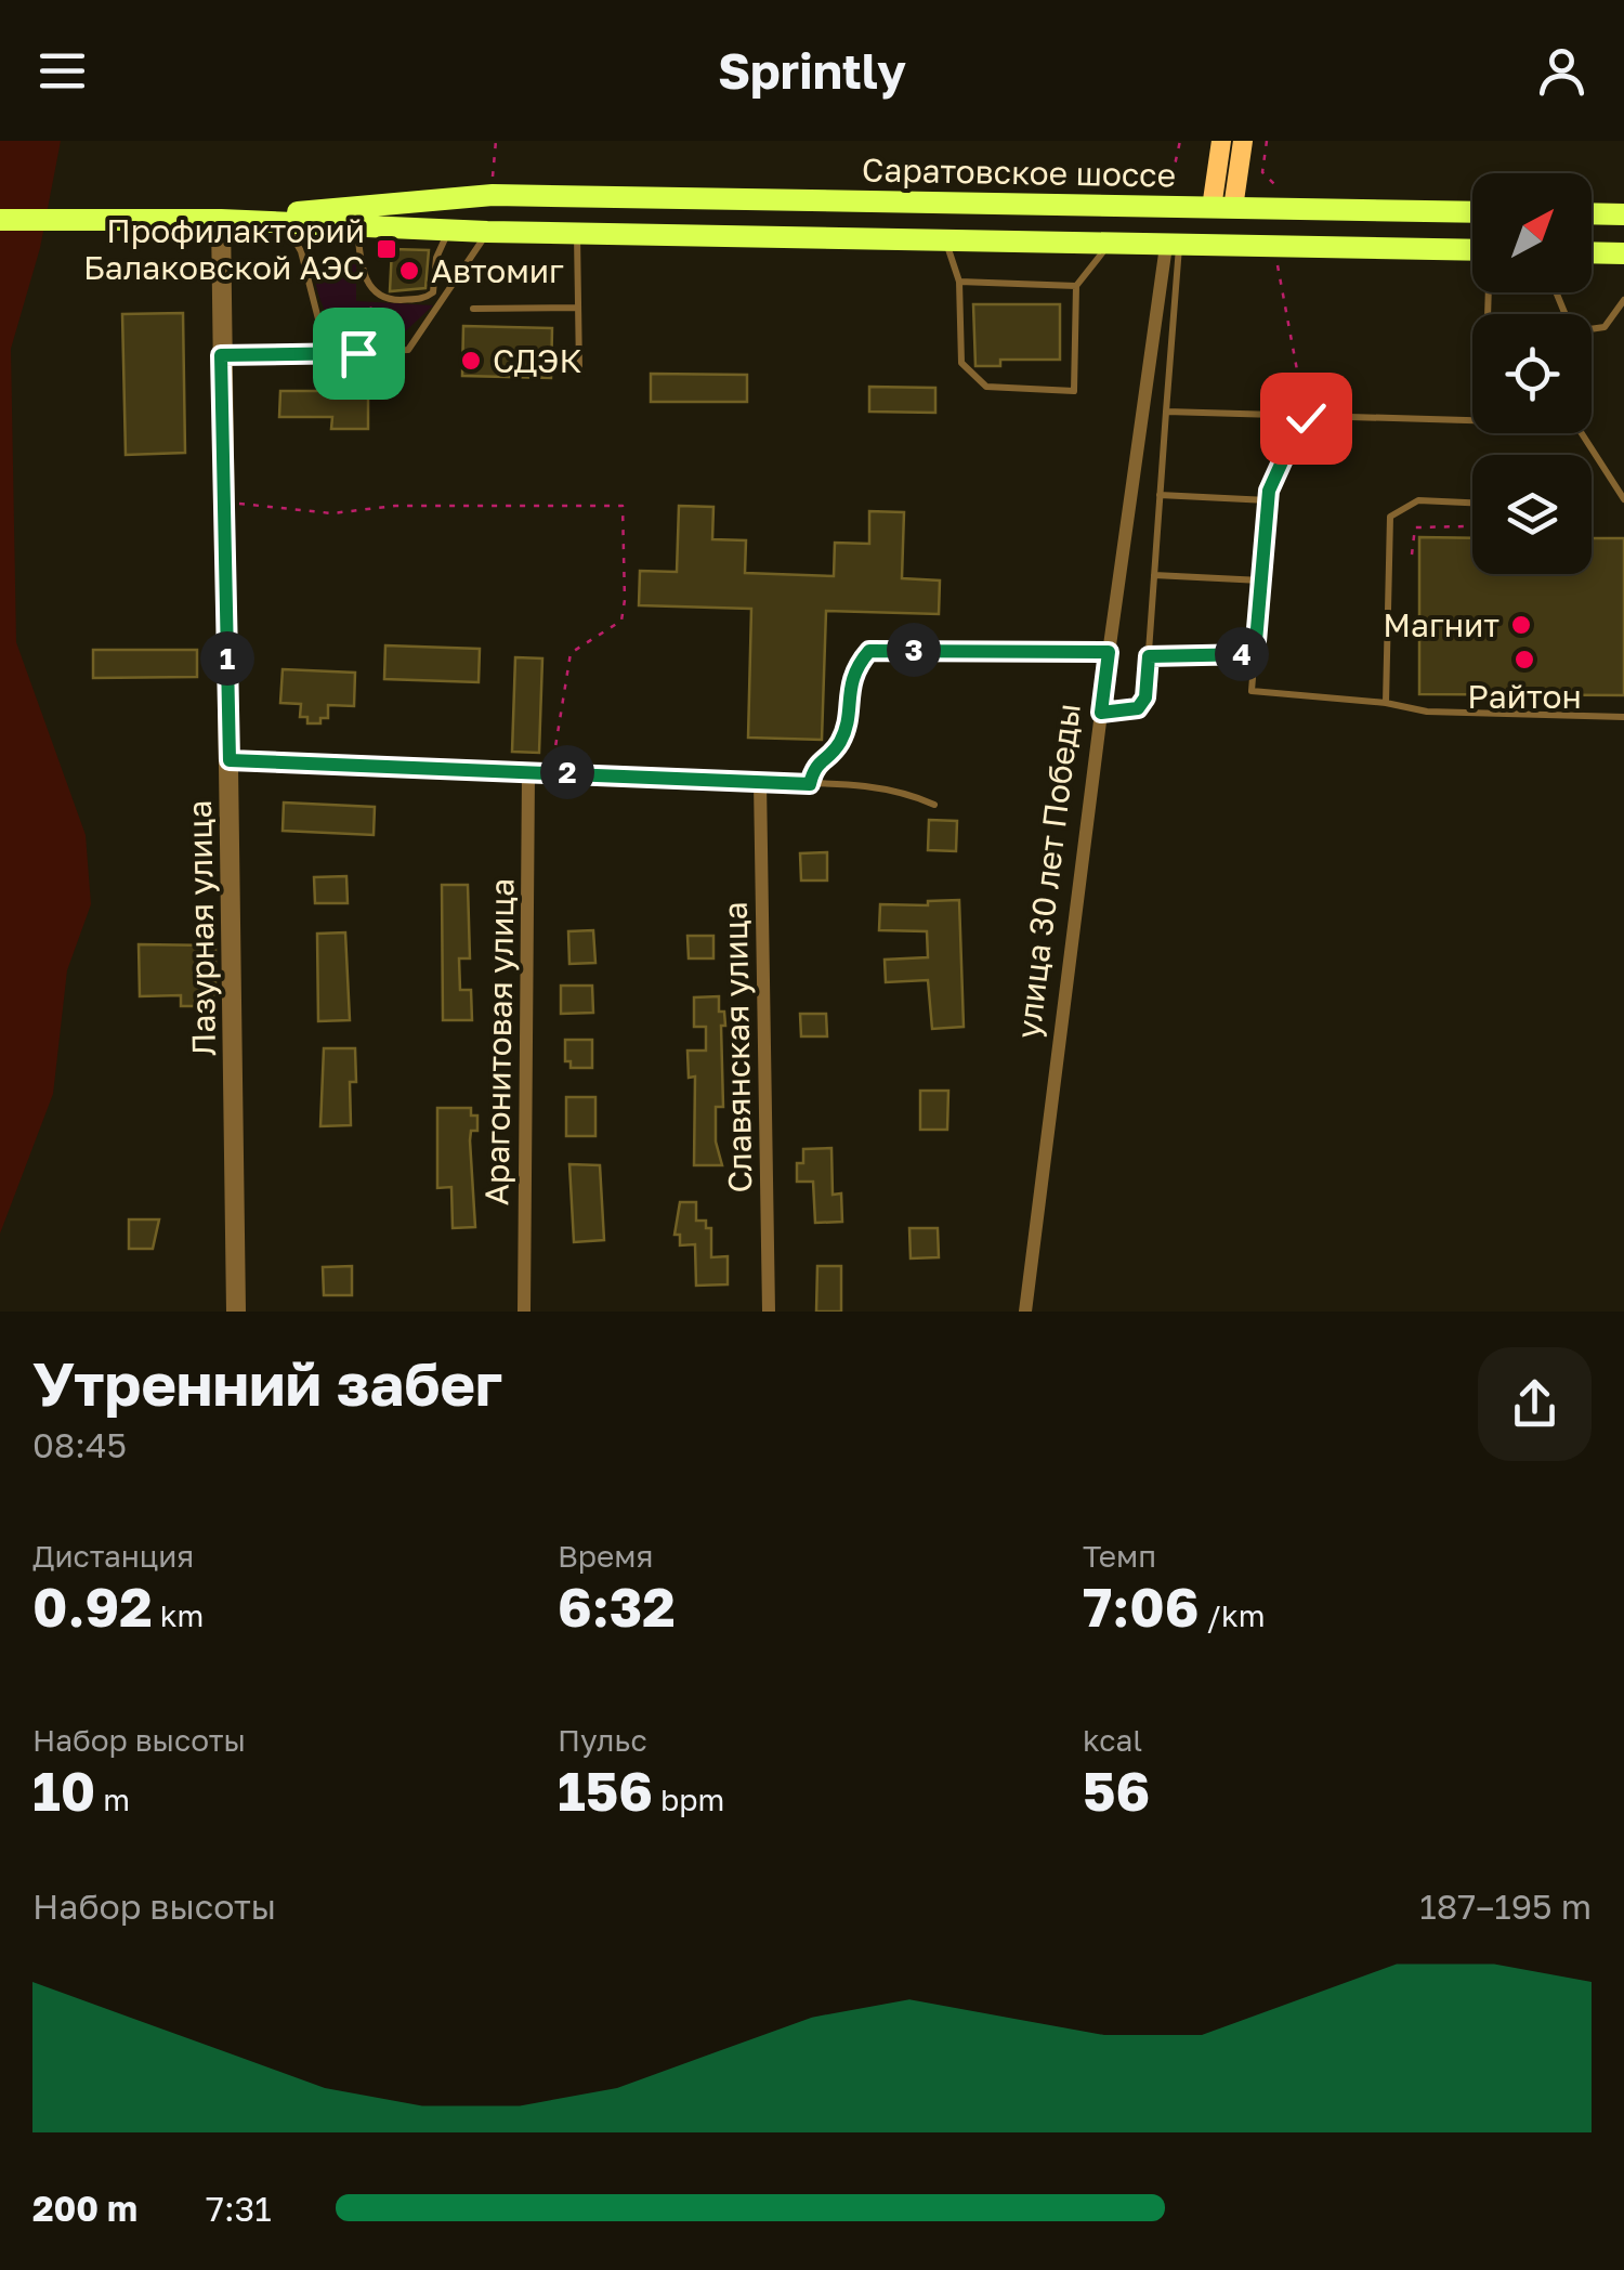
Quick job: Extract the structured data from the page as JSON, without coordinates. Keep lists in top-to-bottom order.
{
  "streets": {
    "main road": ["Саратовское шоссе"],
    "street": [
      "улица 30 лет Победы",
      "Лазурная улица",
      "Арагонитовая улица",
      "Славянская улица"
    ]
  },
  "crossings": [
    ["Саратовское шоссе", "улица 30 лет Победы"],
    ["Саратовское шоссе", "Лазурная улица"]
  ],
  "places": {
    "transit": ["Профилакторий Балаковской АЭС"],
    "other": [
      "Автомиг",
      "СДЭК",
      "Магнит",
      "Райтон"
    ]
  },
  "north": "top right",
  "page": {
    "header": "Sprintly",
    "pins": [
      "3",
      "4",
      "1",
      "2"
    ],
    "heading": ["Утренний забег", "08:45"],
    "stats": [
      ["Дистанция", "0.92 km"],
      ["Время", "6:32"],
      ["Темп", "7:06 /km"],
      ["Набор высоты", "10 m"],
      ["Пульс", "156 bpm"],
      ["kcal", "56"]
    ],
    "chart": ["Набор высоты", "187–195 m"],
    "list": [
      {
        "name": "200 m",
        "note": "7:31"
      }
    ]
  }
}
